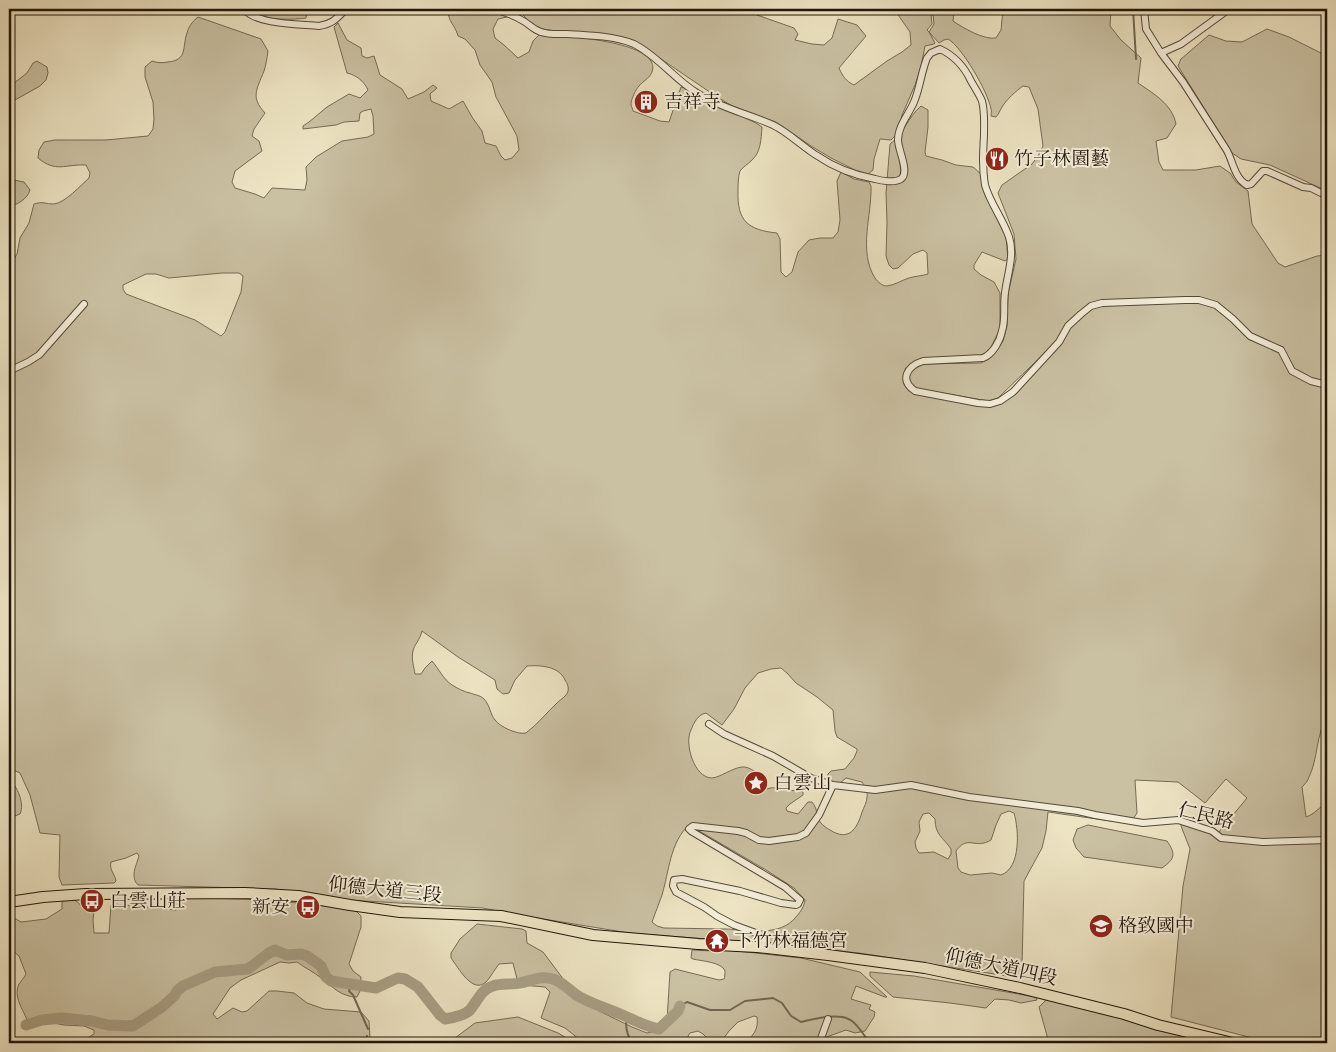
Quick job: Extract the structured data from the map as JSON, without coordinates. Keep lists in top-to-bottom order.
{
  "streets": {
    "main road": ["仰德大道三段", "仰德大道四段"],
    "street": ["仁民路"]
  },
  "crossings": [
    ["仰德大道三段", "仰德大道四段"]
  ],
  "places": {
    "building": ["吉祥寺"],
    "restaurant": ["竹子林園藝"],
    "place": ["白雲山"],
    "bus stop": ["白雲山莊", "新安"],
    "school or university": ["格致國中"],
    "temple": ["下竹林福德宮"]
  }
}
